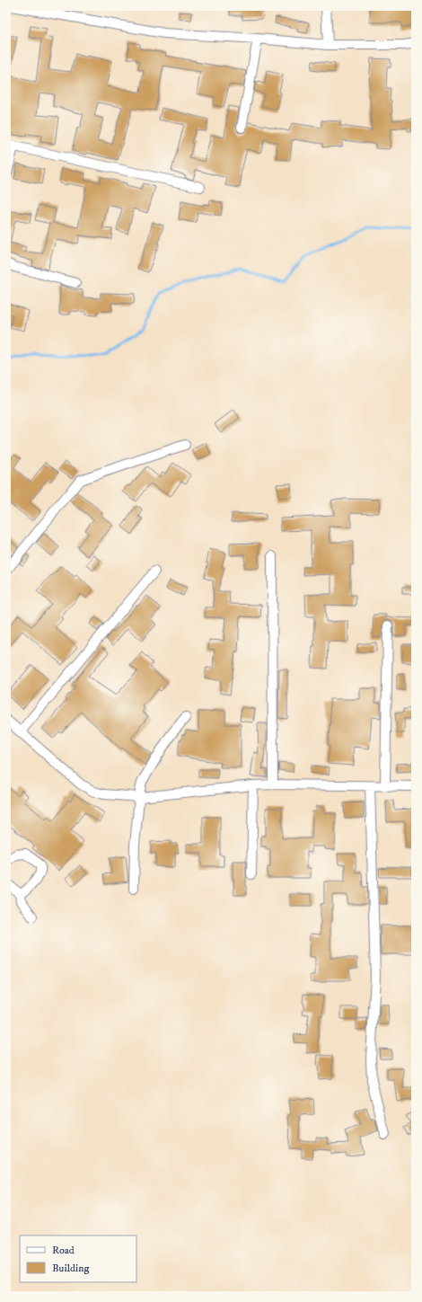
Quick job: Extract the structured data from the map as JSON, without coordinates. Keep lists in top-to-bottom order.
{
  "legend": ["Road", "Building"]
}
